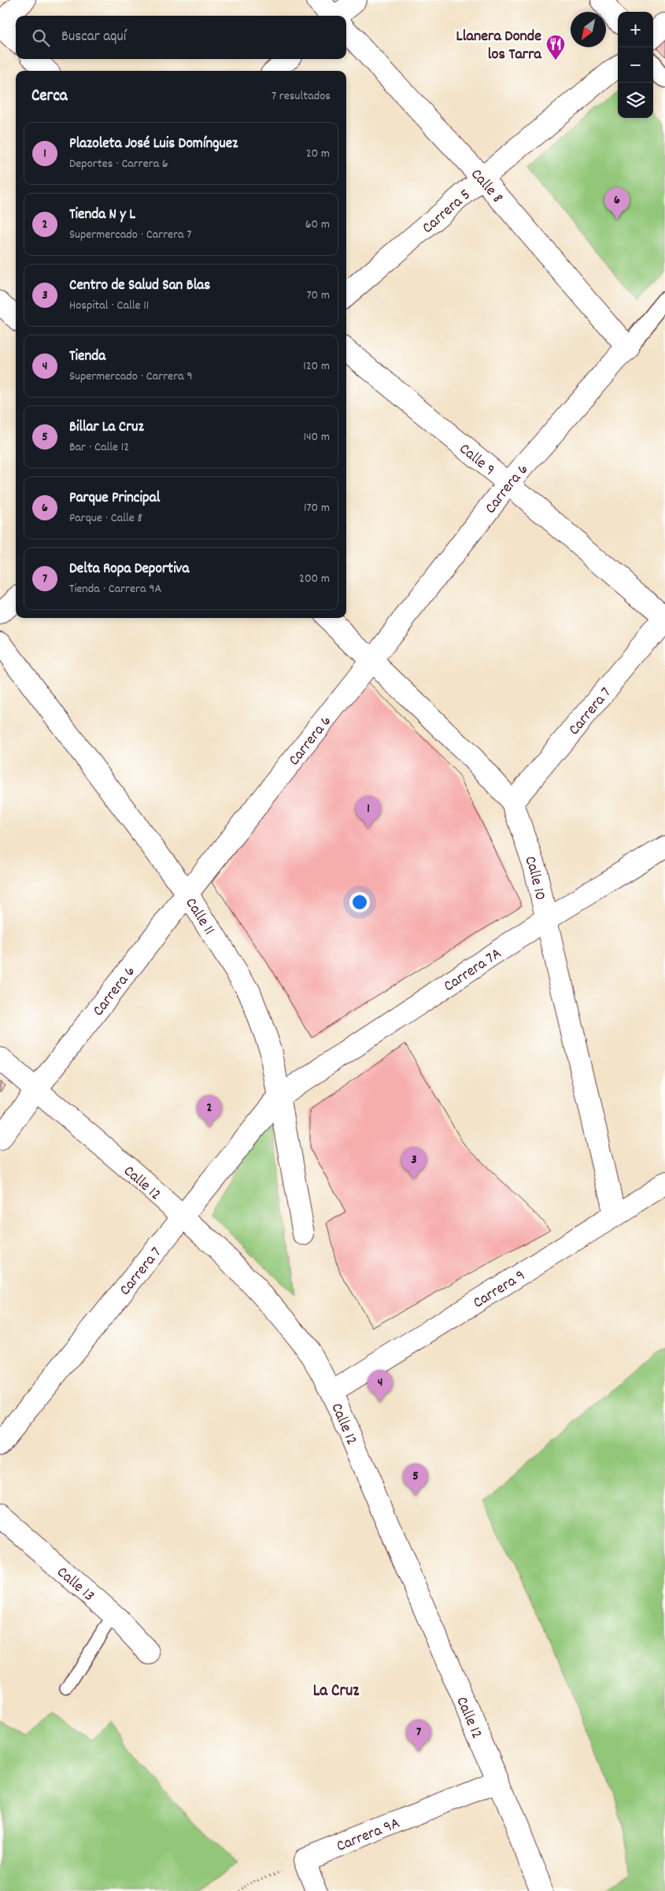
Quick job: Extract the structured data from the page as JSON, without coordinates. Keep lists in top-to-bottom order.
{
  "streets": {
    "street": [
      "Calle 8",
      "Carrera 5",
      "Calle 9",
      "Carrera 6",
      "Carrera 7",
      "Calle 10",
      "Calle 11",
      "Carrera 7A",
      "Calle 12",
      "Carrera 9",
      "Calle 13",
      "Carrera 9A"
    ]
  },
  "crossings": [
    ["Calle 8", "Carrera 5"],
    ["Calle 8", "Carrera 6"],
    ["Calle 9", "Carrera 6"],
    ["Calle 9", "Carrera 7"],
    ["Carrera 6", "Calle 10"],
    ["Carrera 6", "Calle 11"],
    ["Carrera 6", "Calle 12"],
    ["Carrera 7", "Calle 10"],
    ["Carrera 7", "Calle 11"],
    ["Carrera 7", "Carrera 7A"],
    ["Carrera 7", "Calle 12"],
    ["Calle 10", "Carrera 7A"],
    ["Calle 10", "Carrera 9"],
    ["Calle 11", "Carrera 7A"],
    ["Calle 12", "Carrera 9"],
    ["Calle 12", "Carrera 9A"]
  ],
  "districts": ["La Cruz"],
  "places": {
    "restaurant": ["Llanera Donde los Tarra"]
  },
  "north": "bottom left",
  "page": {
    "map_buttons": ["+", "−"],
    "search": "Buscar aquí",
    "heading": ["Cerca", "7 resultados"],
    "list": [
      {
        "mark": "1",
        "name": "Plazoleta José Luis Domínguez",
        "note": "Deportes · Carrera 6",
        "value": "20 m"
      },
      {
        "mark": "2",
        "name": "Tienda N y L",
        "note": "Supermercado · Carrera 7",
        "value": "60 m"
      },
      {
        "mark": "3",
        "name": "Centro de Salud San Blas",
        "note": "Hospital · Calle 11",
        "value": "70 m"
      },
      {
        "mark": "4",
        "name": "Tienda",
        "note": "Supermercado · Carrera 9",
        "value": "120 m"
      },
      {
        "mark": "5",
        "name": "Billar La Cruz",
        "note": "Bar · Calle 12",
        "value": "140 m"
      },
      {
        "mark": "6",
        "name": "Parque Principal",
        "note": "Parque · Calle 8",
        "value": "170 m"
      },
      {
        "mark": "7",
        "name": "Delta Ropa Deportiva",
        "note": "Tienda · Carrera 9A",
        "value": "200 m"
      }
    ],
    "pins": [
      "6",
      "1",
      "2",
      "3",
      "4",
      "5",
      "7"
    ]
  }
}
